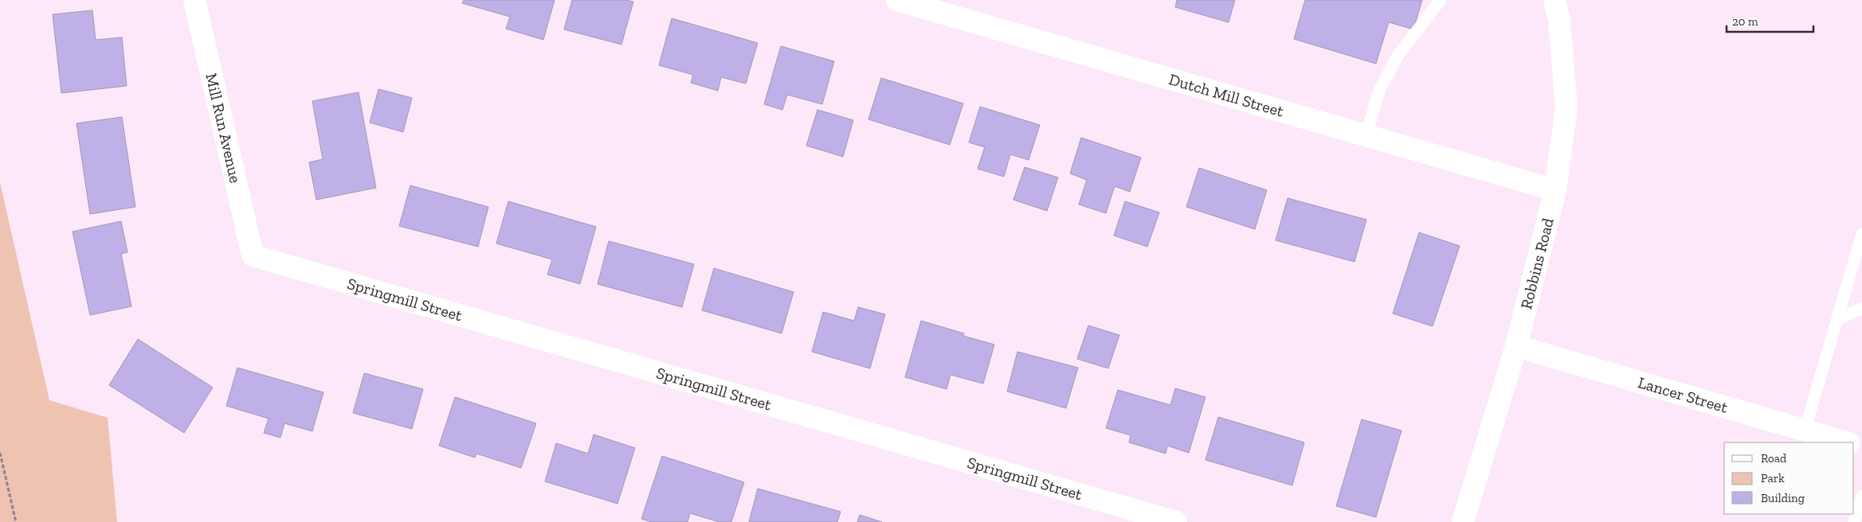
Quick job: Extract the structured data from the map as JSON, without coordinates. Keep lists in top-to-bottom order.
{
  "streets": {
    "street": [
      "Dutch Mill Street",
      "Mill Run Avenue",
      "Robbins Road",
      "Springmill Street",
      "Lancer Street"
    ]
  },
  "crossings": [
    ["Dutch Mill Street", "Robbins Road"],
    ["Mill Run Avenue", "Springmill Street"],
    ["Robbins Road", "Lancer Street"]
  ],
  "legend": ["Road", "Park", "Building"],
  "scale_bar": "20 m"
}
